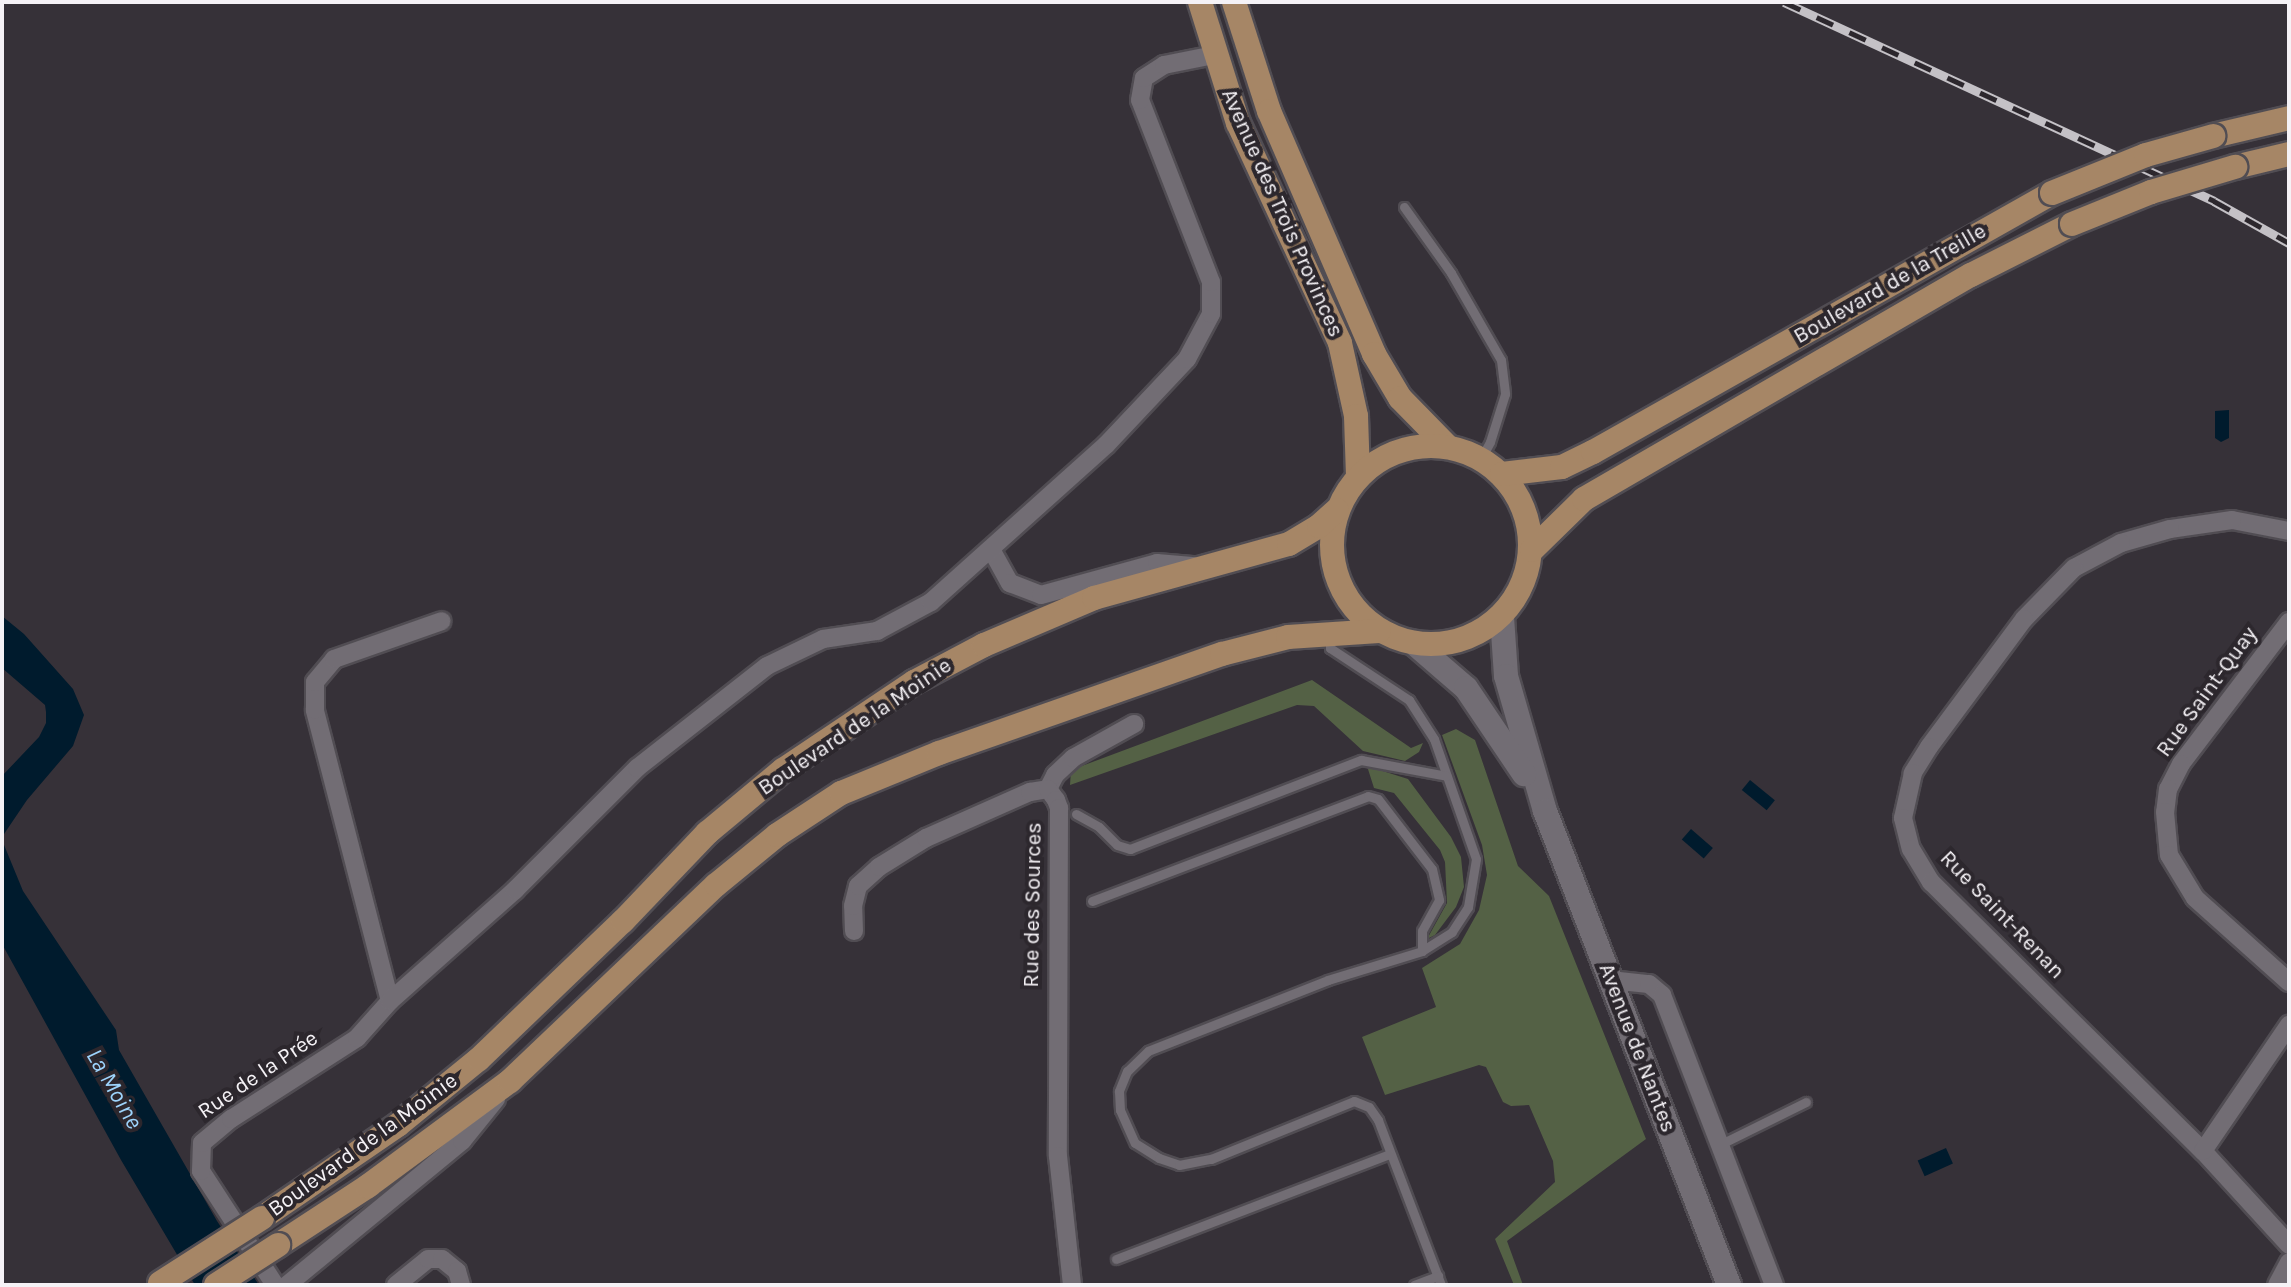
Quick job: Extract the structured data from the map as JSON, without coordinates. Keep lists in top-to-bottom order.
{
  "streets": {
    "main road": [
      "Avenue des Trois Provinces",
      "Boulevard de la Treille",
      "Boulevard de la Moinie",
      "Avenue de Nantes"
    ],
    "street": [
      "Rue Saint-Quay",
      "Rue des Sources",
      "Rue Saint-Renan",
      "Rue de la Prée"
    ]
  },
  "crossings": [
    ["Avenue des Trois Provinces", "Boulevard de la Treille"],
    ["Avenue des Trois Provinces", "Boulevard de la Moinie"],
    ["Avenue des Trois Provinces", "Avenue de Nantes"],
    ["Boulevard de la Treille", "Boulevard de la Moinie"],
    ["Boulevard de la Treille", "Avenue de Nantes"],
    ["Boulevard de la Moinie", "Avenue de Nantes"]
  ],
  "water": ["La Moine"]
}
